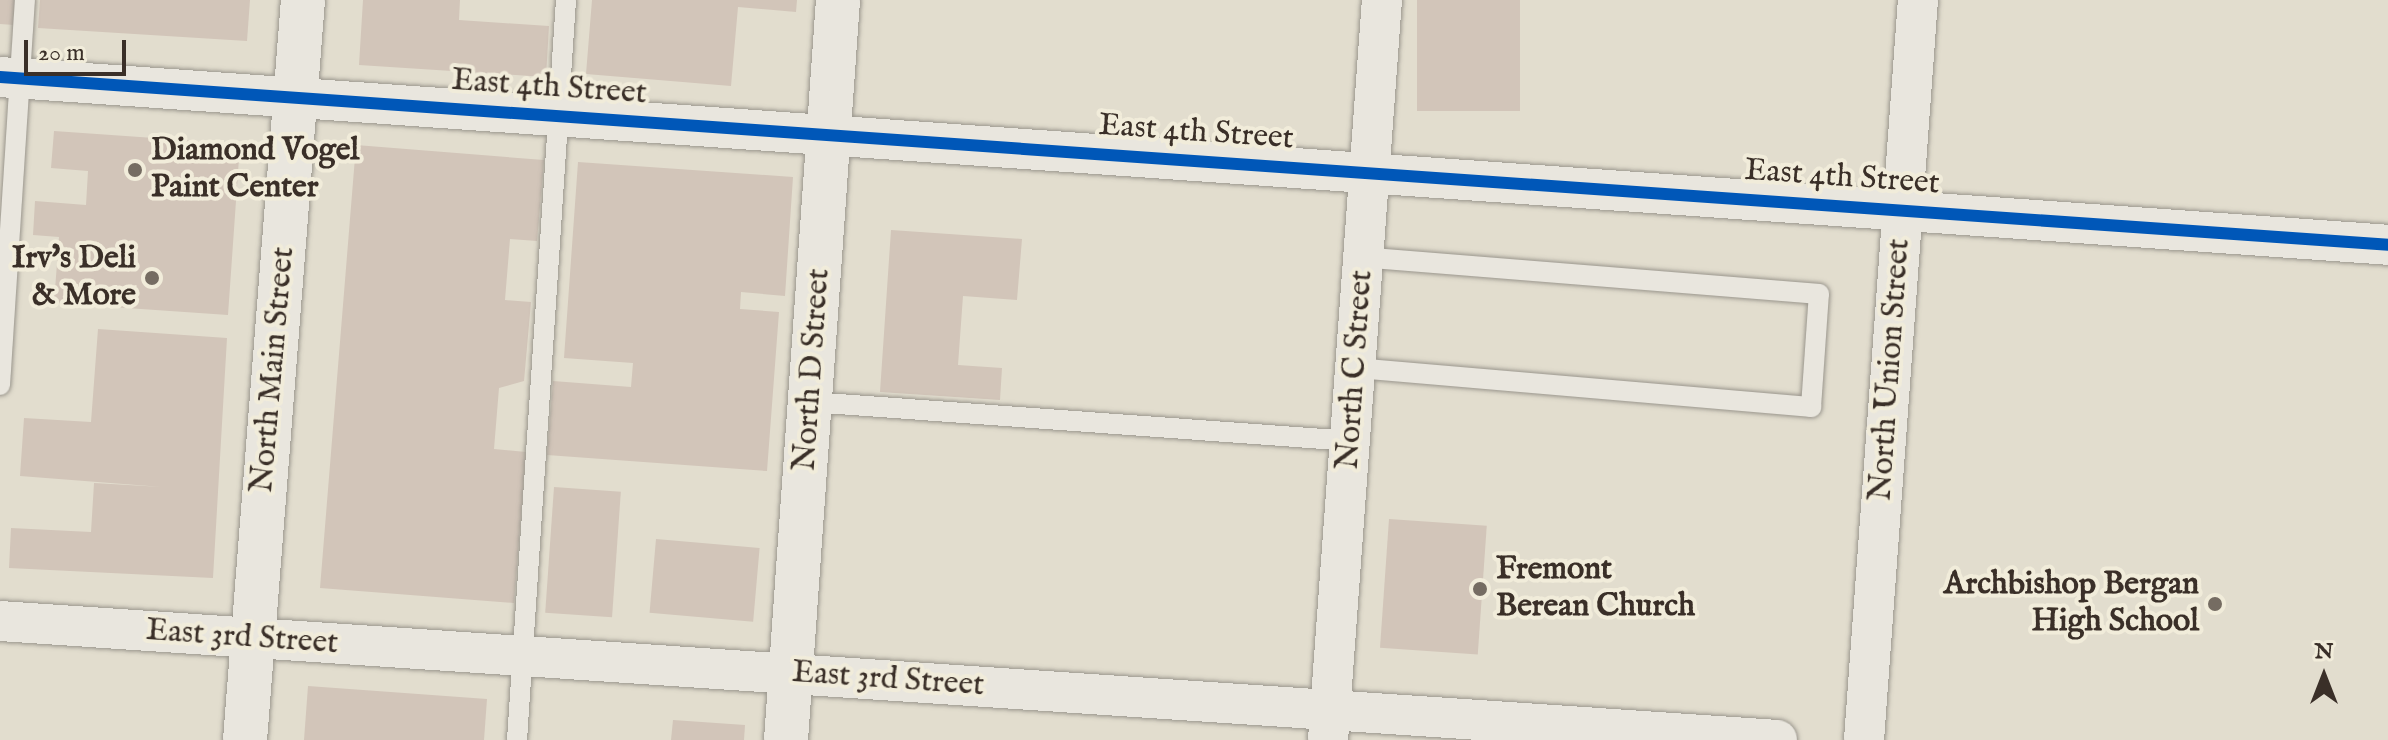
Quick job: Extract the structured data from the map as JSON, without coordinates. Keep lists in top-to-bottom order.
{
  "streets": {
    "main road": ["North Main Street", "North D Street"],
    "street": [
      "East 4th Street",
      "North C Street",
      "North Union Street",
      "East 3rd Street"
    ]
  },
  "crossings": [
    ["East 4th Street", "North Main Street"],
    ["East 4th Street", "North D Street"],
    ["East 4th Street", "North C Street"],
    ["East 4th Street", "North Union Street"],
    ["North Main Street", "East 3rd Street"],
    ["North D Street", "East 3rd Street"],
    ["North C Street", "East 3rd Street"]
  ],
  "places": [
    "Diamond Vogel Paint Center",
    "Irv's Deli & More",
    "Fremont Berean Church",
    "Archbishop Bergan High School"
  ],
  "scale_bar": "20 m",
  "north": "top"
}
